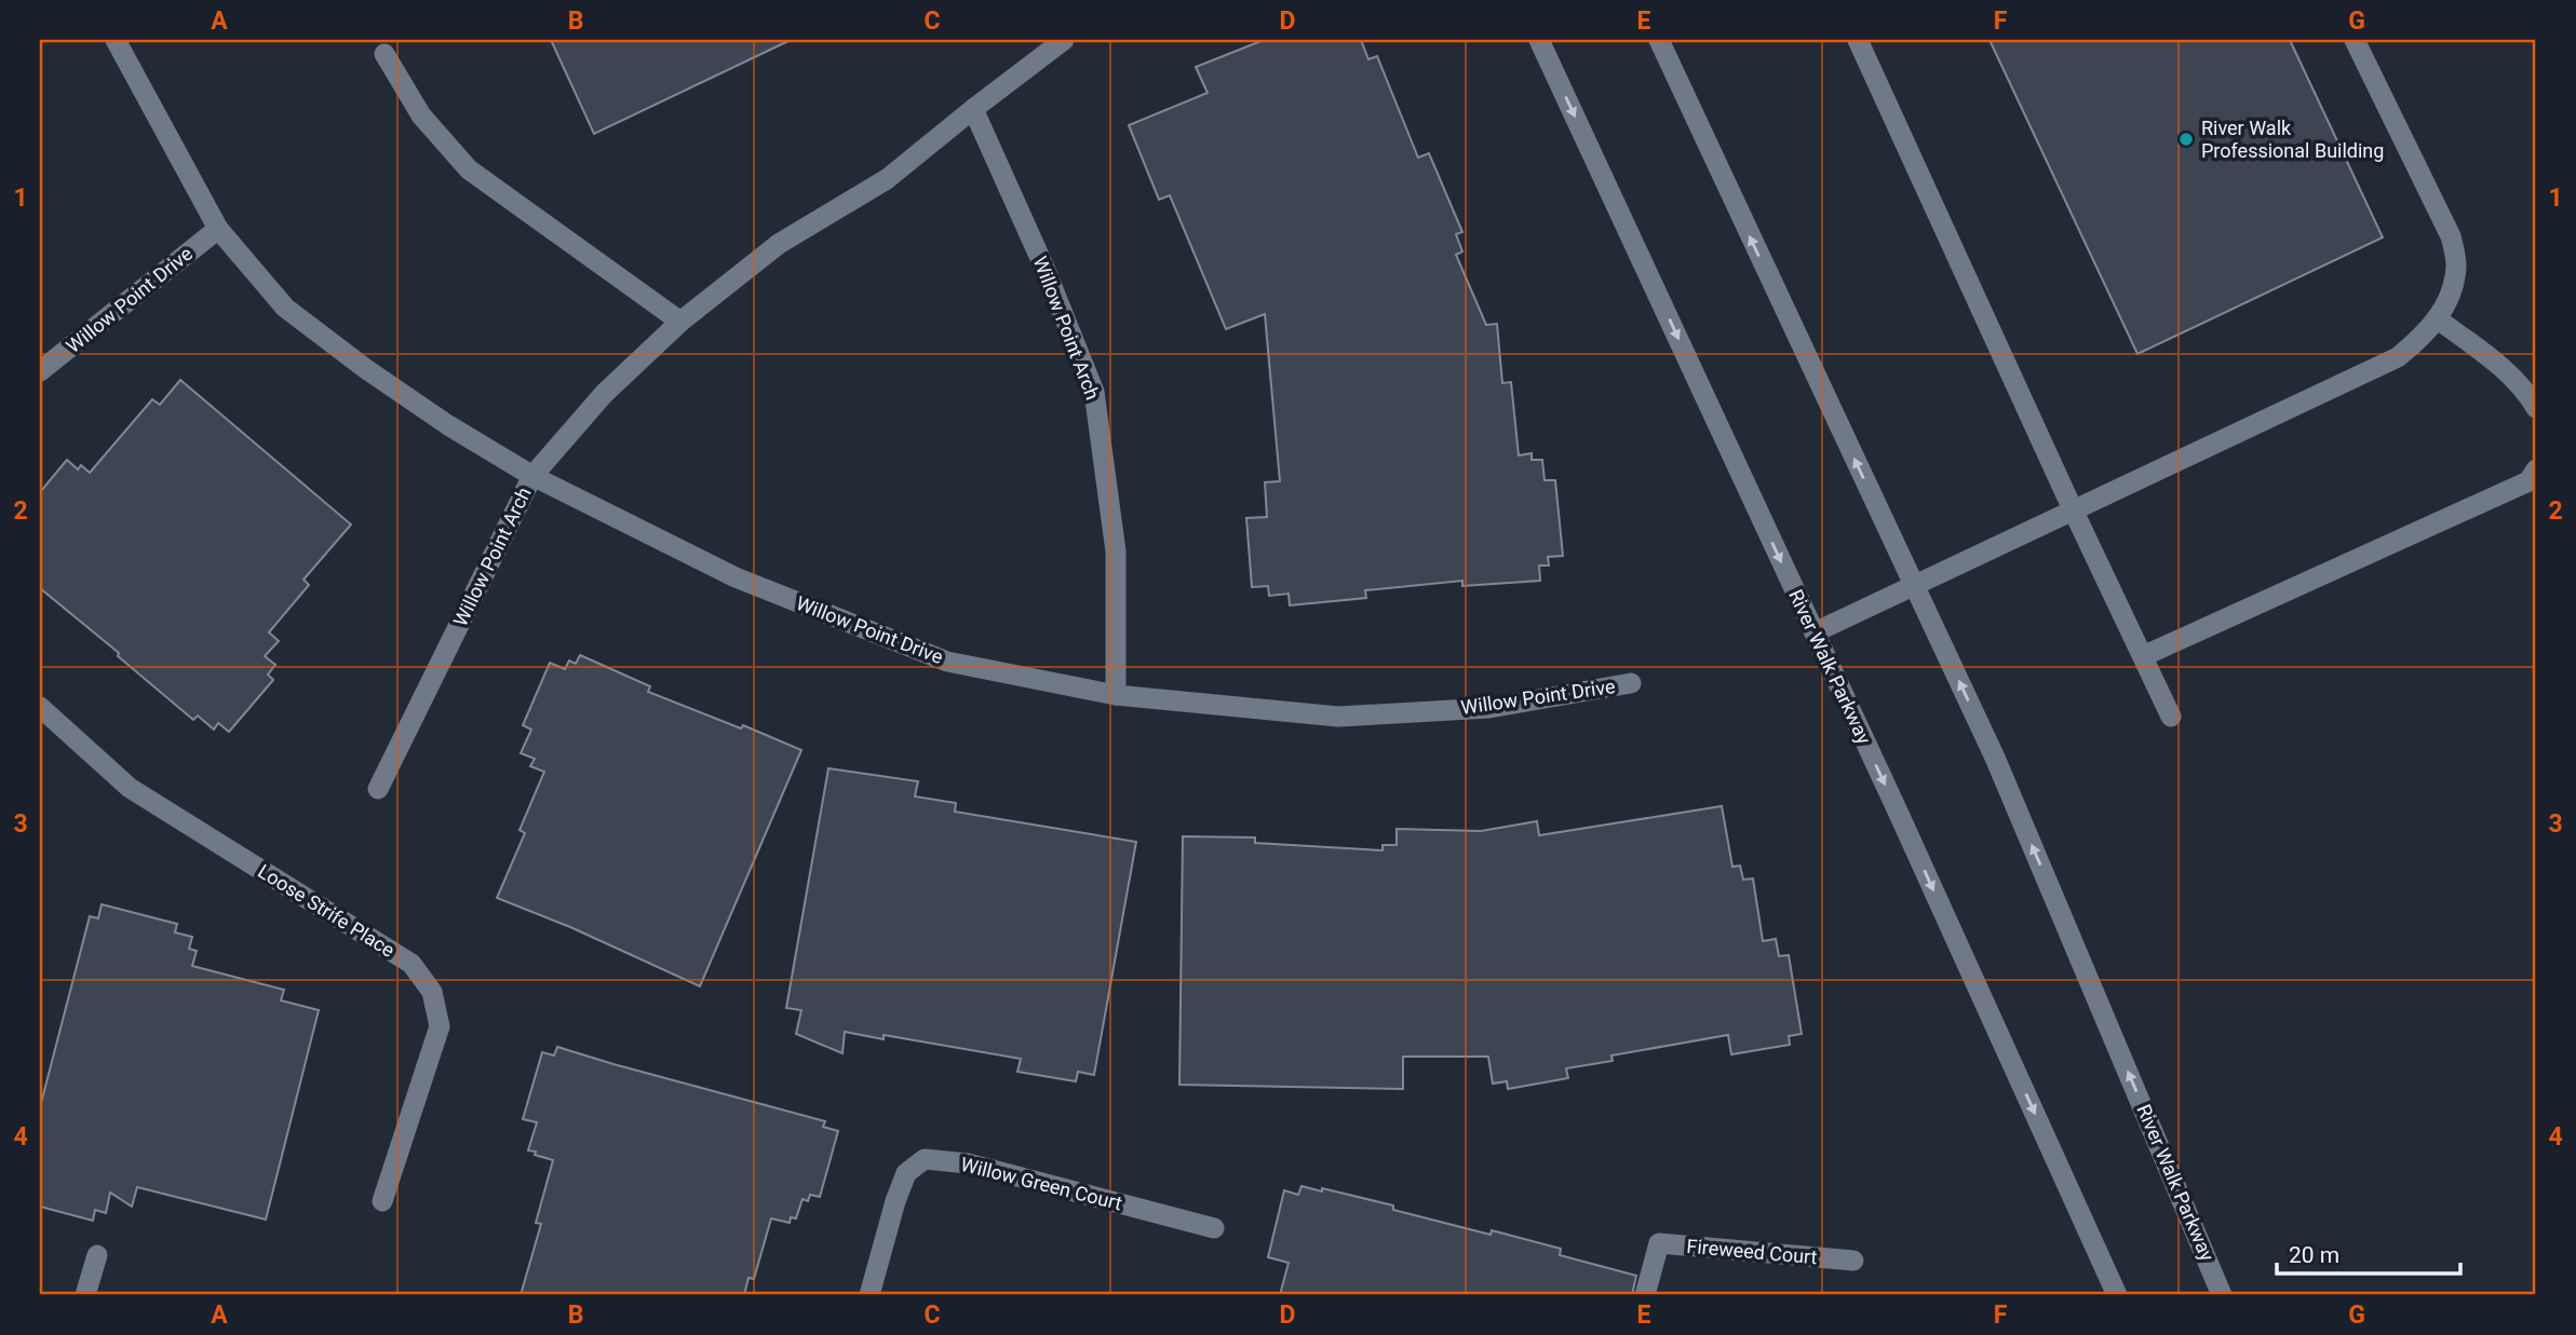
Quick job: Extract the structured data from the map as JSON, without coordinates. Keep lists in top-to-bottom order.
{
  "streets": {
    "street": [
      "Willow Point Drive",
      "Willow Point Arch",
      "River Walk Parkway",
      "Loose Strife Place",
      "Willow Green Court",
      "Fireweed Court"
    ]
  },
  "crossings": [
    ["Willow Point Drive", "Willow Point Arch"]
  ],
  "places": ["River Walk Professional Building"],
  "scale_bar": "20 m",
  "grid": {
    "columns": [
      "A",
      "B",
      "C",
      "D",
      "E",
      "F",
      "G"
    ],
    "rows": [
      "1",
      "2",
      "3",
      "4"
    ]
  }
}
